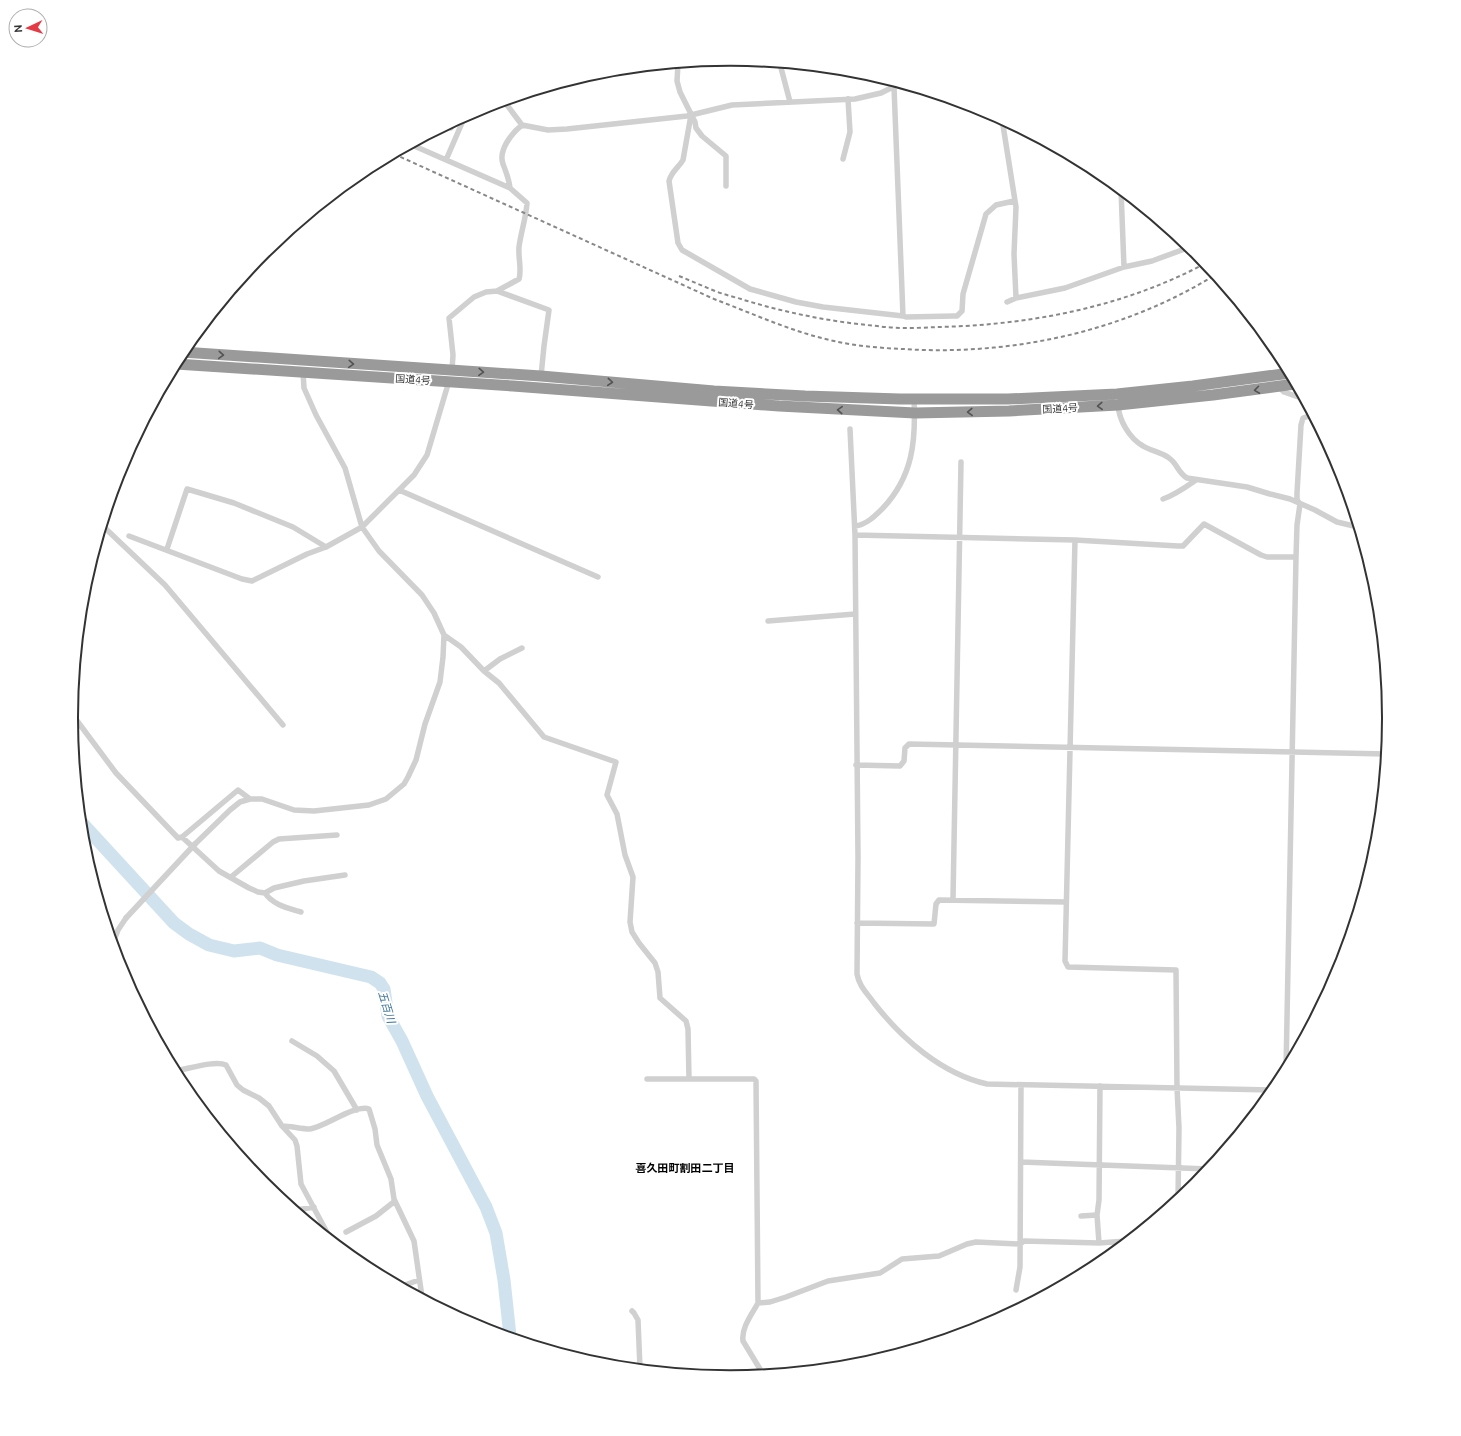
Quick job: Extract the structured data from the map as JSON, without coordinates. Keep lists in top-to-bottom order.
{
  "streets": {
    "highway": ["国道4号"]
  },
  "districts": ["喜久田町割田二丁目"],
  "water": ["五百川"],
  "north": "left"
}
